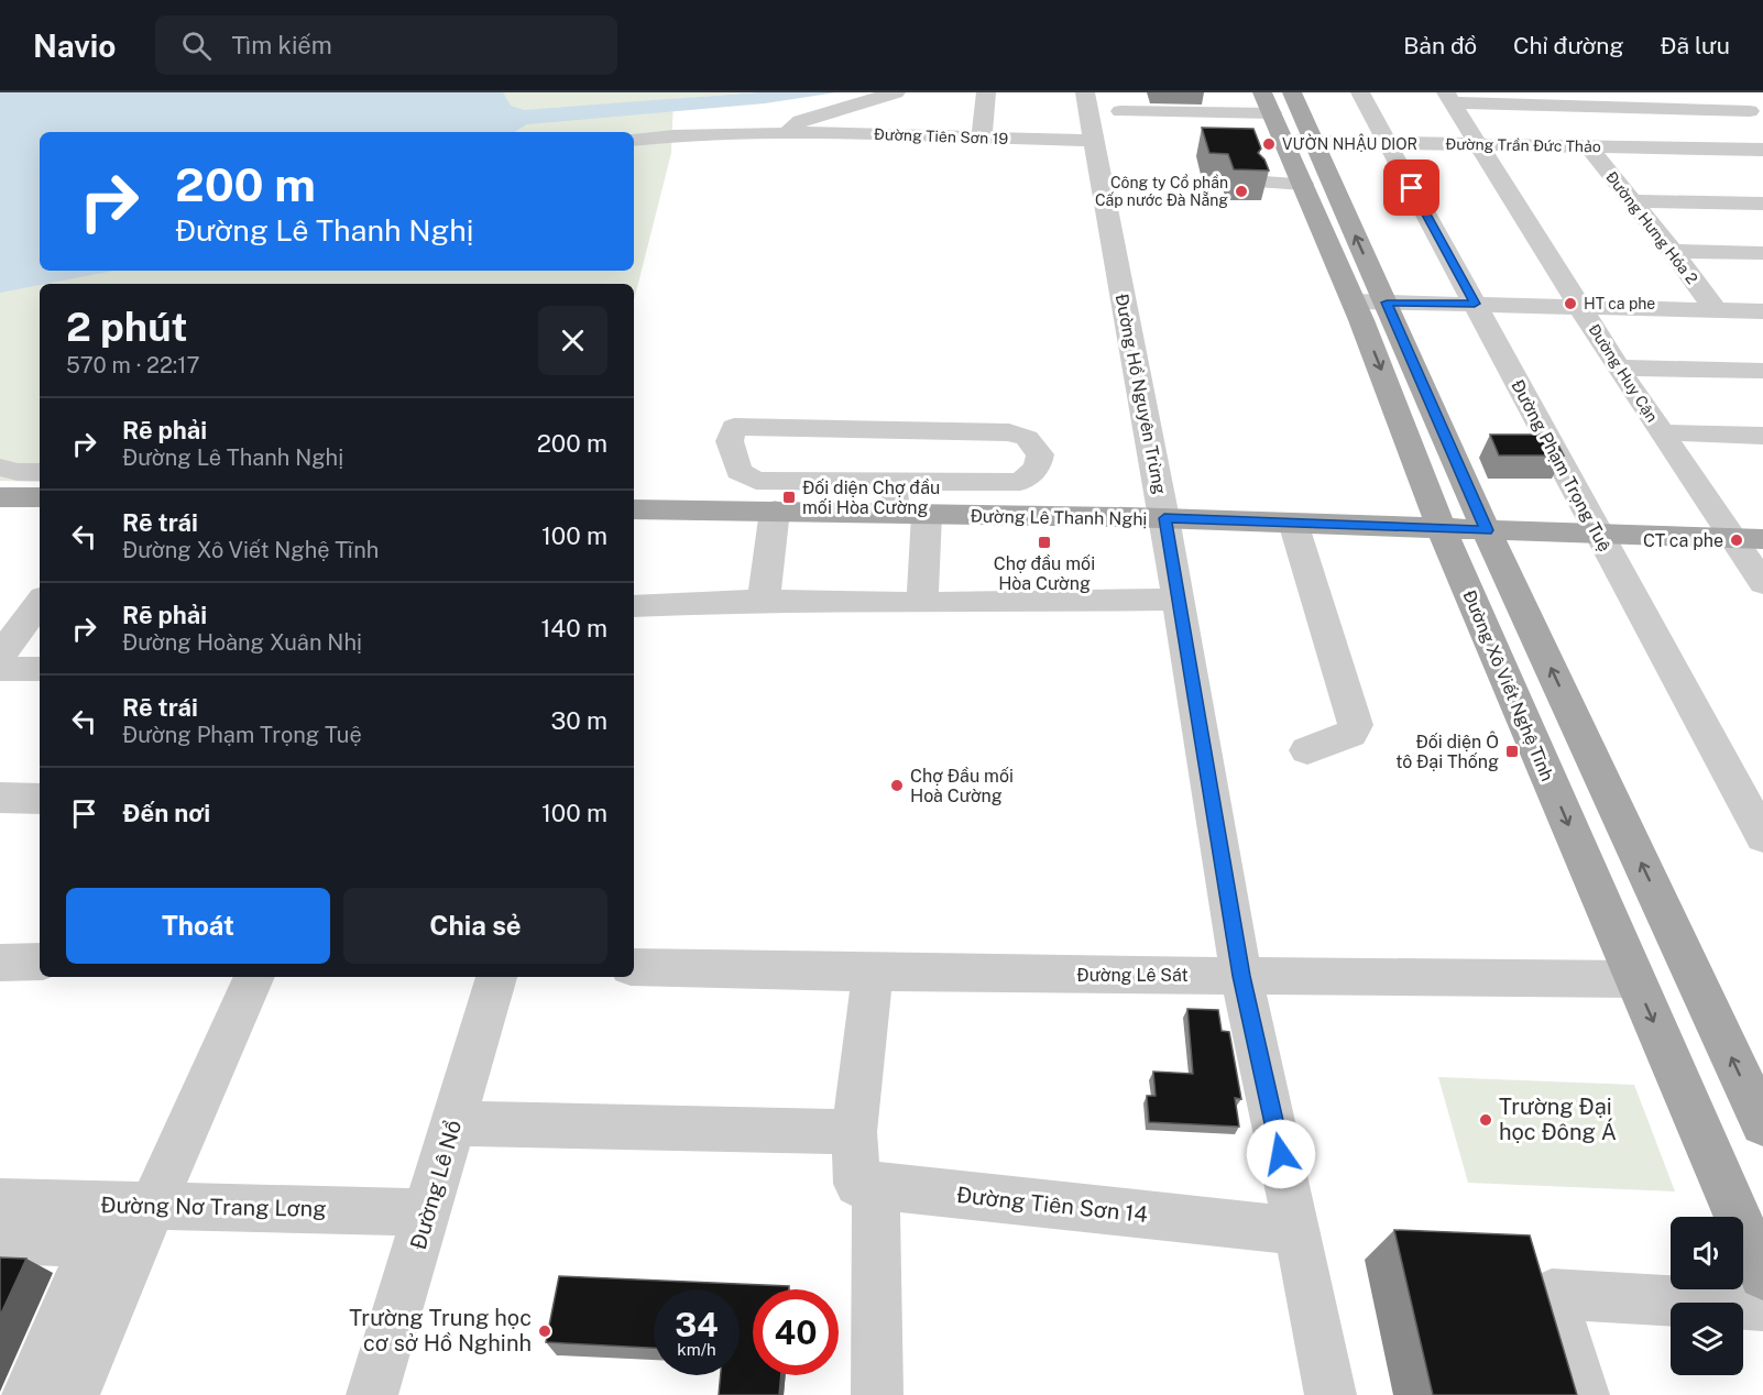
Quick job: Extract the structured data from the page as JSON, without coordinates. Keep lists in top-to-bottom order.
{
  "streets": {
    "main road": ["Đường Lê Thanh Nghị", "Đường Xô Viết Nghệ Tĩnh"],
    "street": [
      "Đường Tiên Sơn 19",
      "Đường Trần Đức Thảo",
      "Đường Hưng Hóa 2",
      "Đường Huy Cận",
      "Đường Hồ Nguyên Trừng",
      "Đường Phạm Trọng Tuệ",
      "Đường Lê Sát",
      "Đường Lê Nổ",
      "Đường Tiên Sơn 14",
      "Đường Nơ Trang Lơng"
    ]
  },
  "crossings": [
    ["Đường Tiên Sơn 19", "Đường Hồ Nguyên Trừng"],
    ["Đường Trần Đức Thảo", "Đường Hưng Hóa 2"],
    ["Đường Trần Đức Thảo", "Đường Huy Cận"],
    ["Đường Trần Đức Thảo", "Đường Phạm Trọng Tuệ"],
    ["Đường Trần Đức Thảo", "Đường Xô Viết Nghệ Tĩnh"],
    ["Đường Huy Cận", "Đường Lê Thanh Nghị"],
    ["Đường Hồ Nguyên Trừng", "Đường Lê Thanh Nghị"],
    ["Đường Hồ Nguyên Trừng", "Đường Lê Sát"],
    ["Đường Hồ Nguyên Trừng", "Đường Tiên Sơn 14"],
    ["Đường Phạm Trọng Tuệ", "Đường Lê Thanh Nghị"],
    ["Đường Lê Thanh Nghị", "Đường Xô Viết Nghệ Tĩnh"],
    ["Đường Xô Viết Nghệ Tĩnh", "Đường Lê Sát"],
    ["Đường Lê Nổ", "Đường Nơ Trang Lơng"]
  ],
  "places": {
    "other": [
      "VƯỜN NHẬU DIOR",
      "Công ty Cổ phần Cấp nước Đà Nẵng",
      "HT ca phe",
      "CT ca phe",
      "Chợ Đầu mối Hoà Cường",
      "Trường Đại học Đông Á",
      "Trường Trung học cơ sở Hồ Nghinh"
    ],
    "transit": ["Đối diện Chợ đầu mối Hòa Cường", "Chợ đầu mối Hòa Cường", "Đối diện Ô tô Đại Thống"]
  },
  "page": {
    "header": "Navio",
    "search": "Tìm kiếm",
    "nav": ["Bản đồ", "Chỉ đường", "Đã lưu"],
    "turn": ["200 m", "Đường Lê Thanh Nghị"],
    "heading": ["2 phút", "570 m · 22:17"],
    "list": [
      {
        "name": "Rẽ phải",
        "note": "Đường Lê Thanh Nghị",
        "value": "200 m"
      },
      {
        "name": "Rẽ trái",
        "note": "Đường Xô Viết Nghệ Tĩnh",
        "value": "100 m"
      },
      {
        "name": "Rẽ phải",
        "note": "Đường Hoàng Xuân Nhị",
        "value": "140 m"
      },
      {
        "name": "Rẽ trái",
        "note": "Đường Phạm Trọng Tuệ",
        "value": "30 m"
      },
      {
        "name": "Đến nơi",
        "value": "100 m"
      }
    ],
    "buttons": ["Thoát", "Chia sẻ"],
    "speed": "34 km/h",
    "limit": "40"
  }
}
